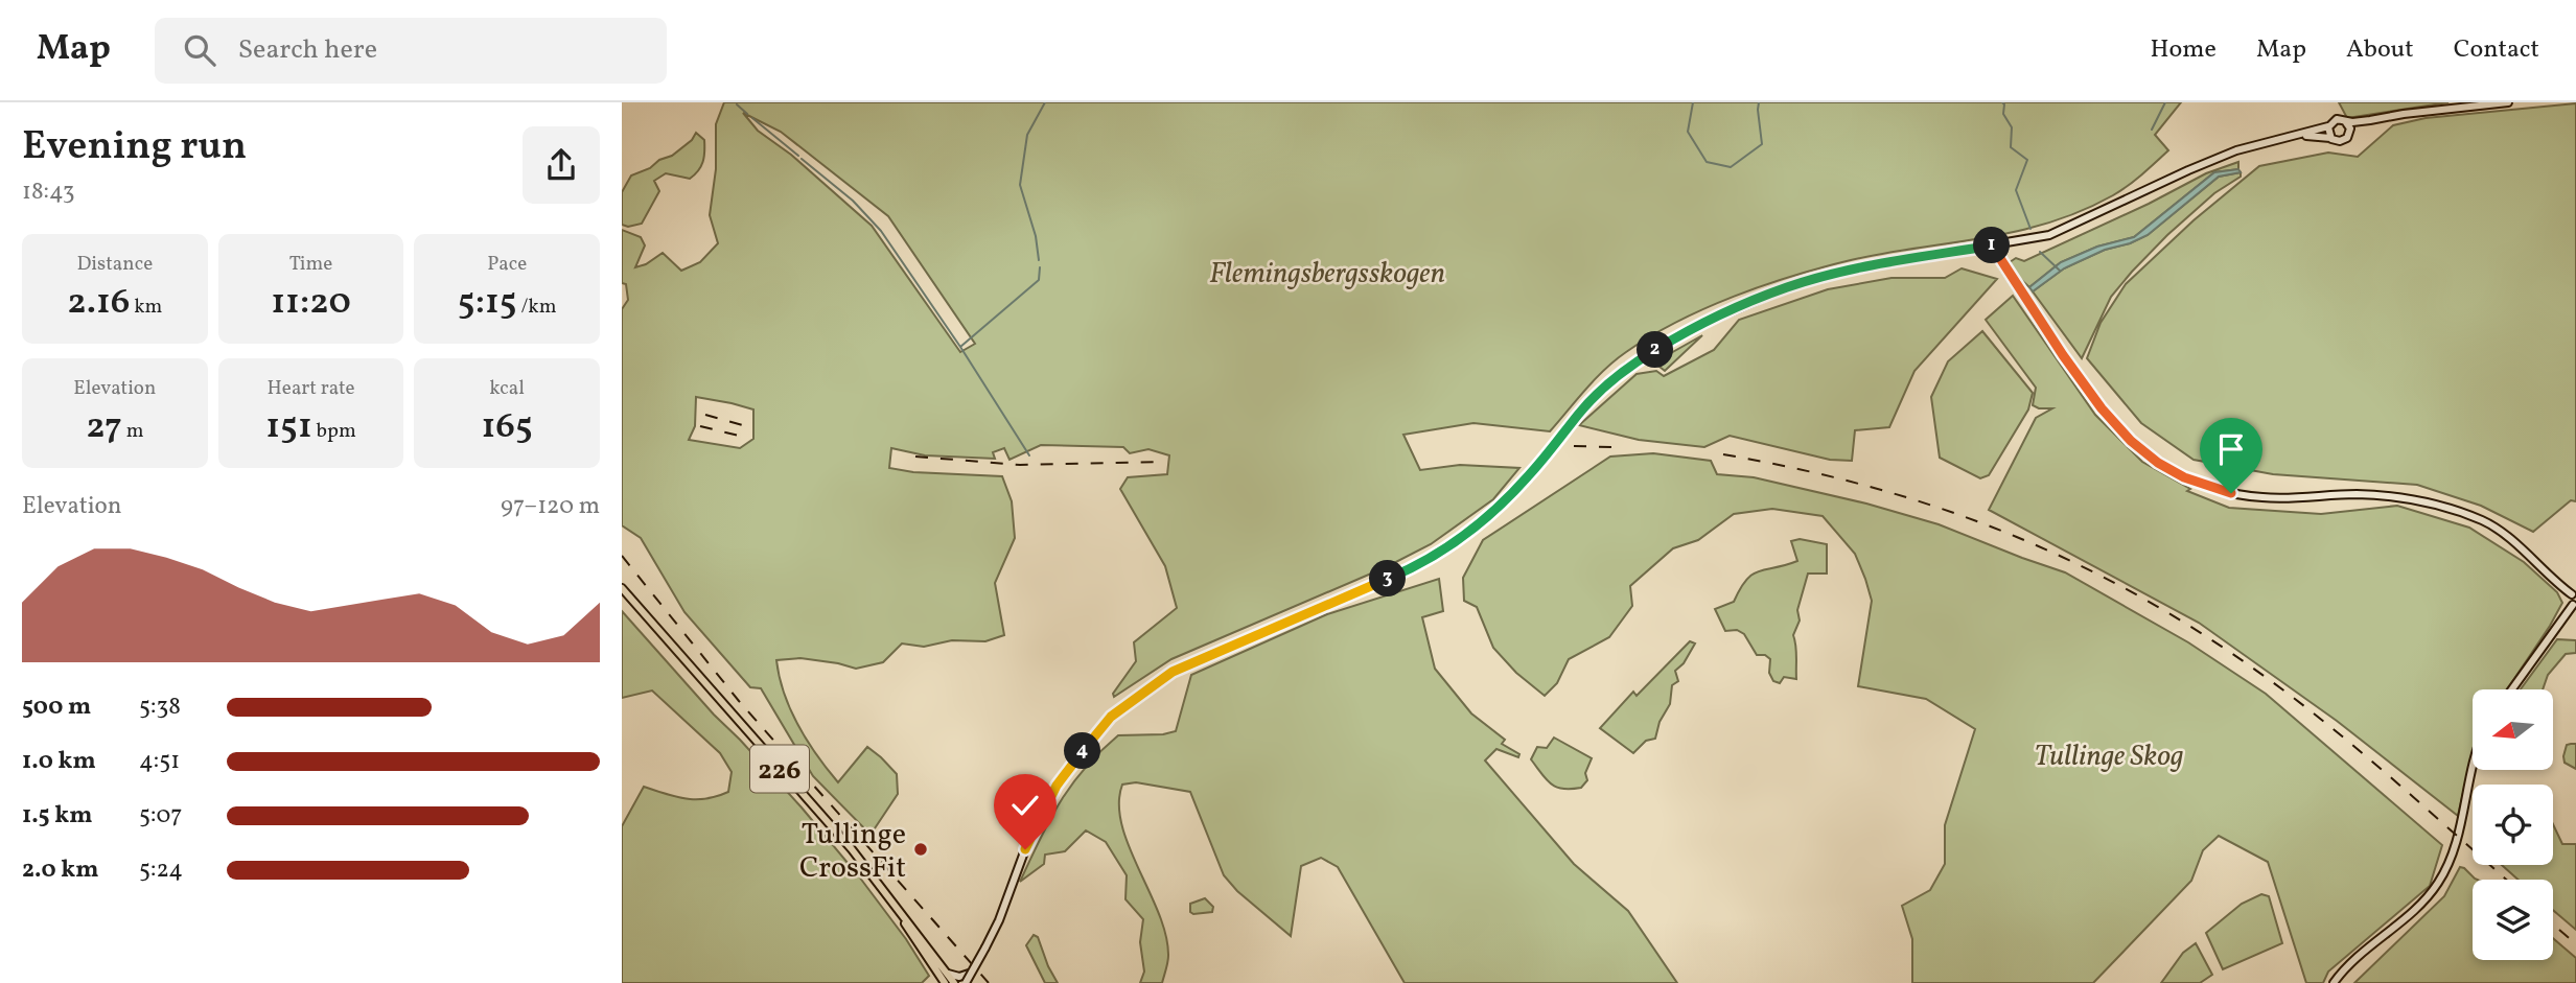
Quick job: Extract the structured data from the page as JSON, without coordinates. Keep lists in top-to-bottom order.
{
  "streets": {
    "main road": ["226"]
  },
  "parks": ["Flemingsbergsskogen", "Tullinge Skog"],
  "places": ["Tullinge CrossFit"],
  "north": "left",
  "page": {
    "header": "Map",
    "search": "Search here",
    "nav": [
      "Home",
      "Map",
      "About",
      "Contact"
    ],
    "heading": ["Evening run", "18:43"],
    "stats": [
      ["Distance", "2.16 km"],
      ["Time", "11:20"],
      ["Pace", "5:15 /km"],
      ["Elevation", "27 m"],
      ["Heart rate", "151 bpm"],
      ["kcal", "165"]
    ],
    "pins": [
      "1",
      "2",
      "3",
      "4"
    ],
    "chart": ["Elevation", "97–120 m"],
    "list": [
      {
        "name": "500 m",
        "note": "5:38"
      },
      {
        "name": "1.0 km",
        "note": "4:51"
      },
      {
        "name": "1.5 km",
        "note": "5:07"
      },
      {
        "name": "2.0 km",
        "note": "5:24"
      }
    ]
  }
}
